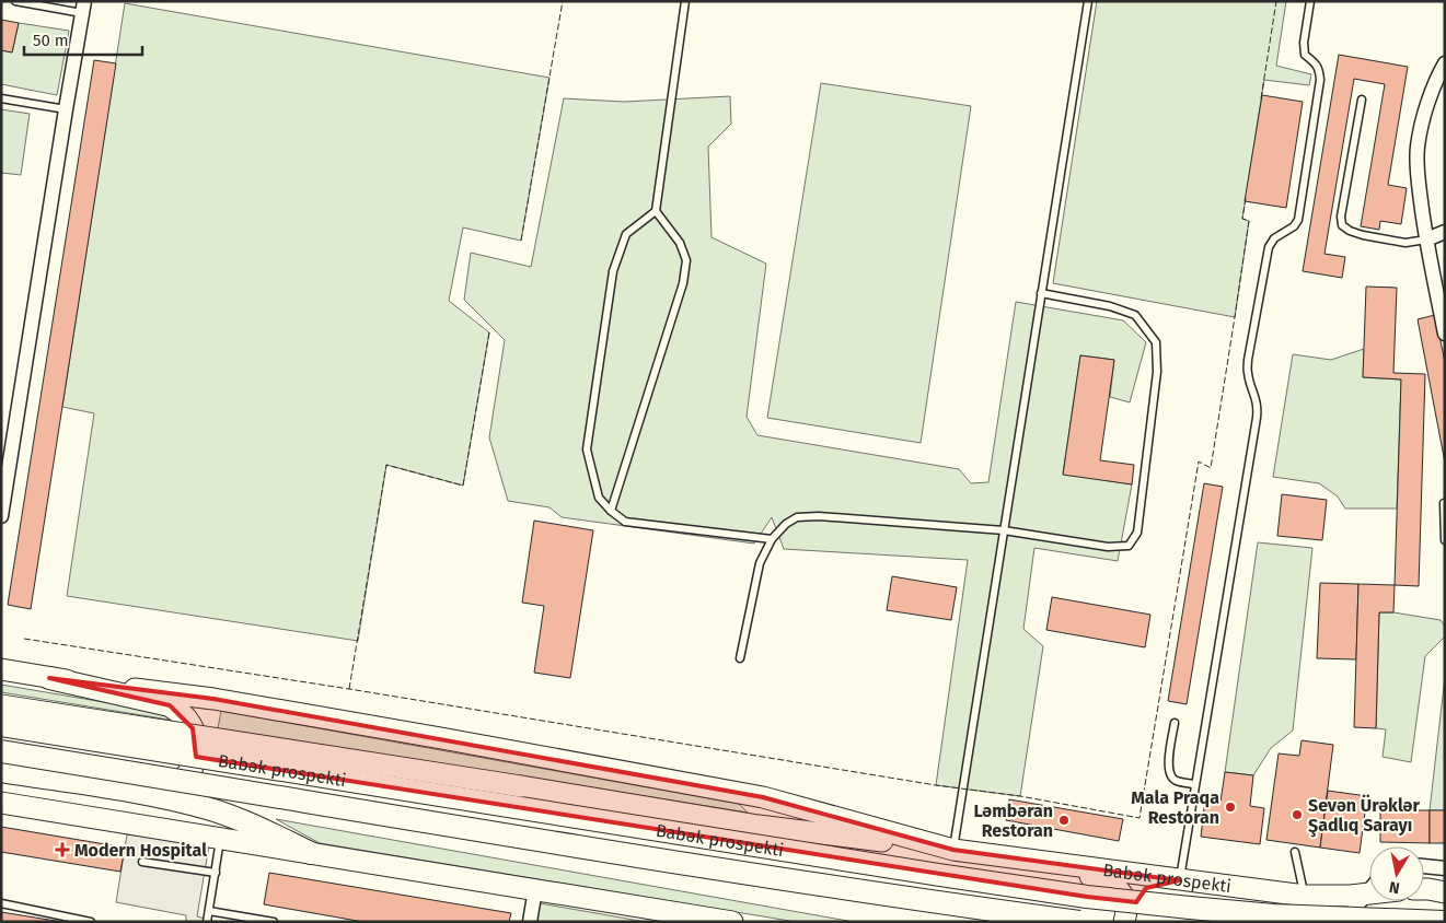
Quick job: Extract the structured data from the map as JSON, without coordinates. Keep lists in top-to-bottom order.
{
  "streets": {
    "main road": ["Babək prospekti"]
  },
  "places": {
    "other": ["Mala Praqa Restoran", "Sevən Ürəklər Şadlıq Sarayı", "Ləmbəran Restoran"],
    "health": ["Modern Hospital"]
  },
  "scale_bar": "50 m",
  "north": "bottom"
}
